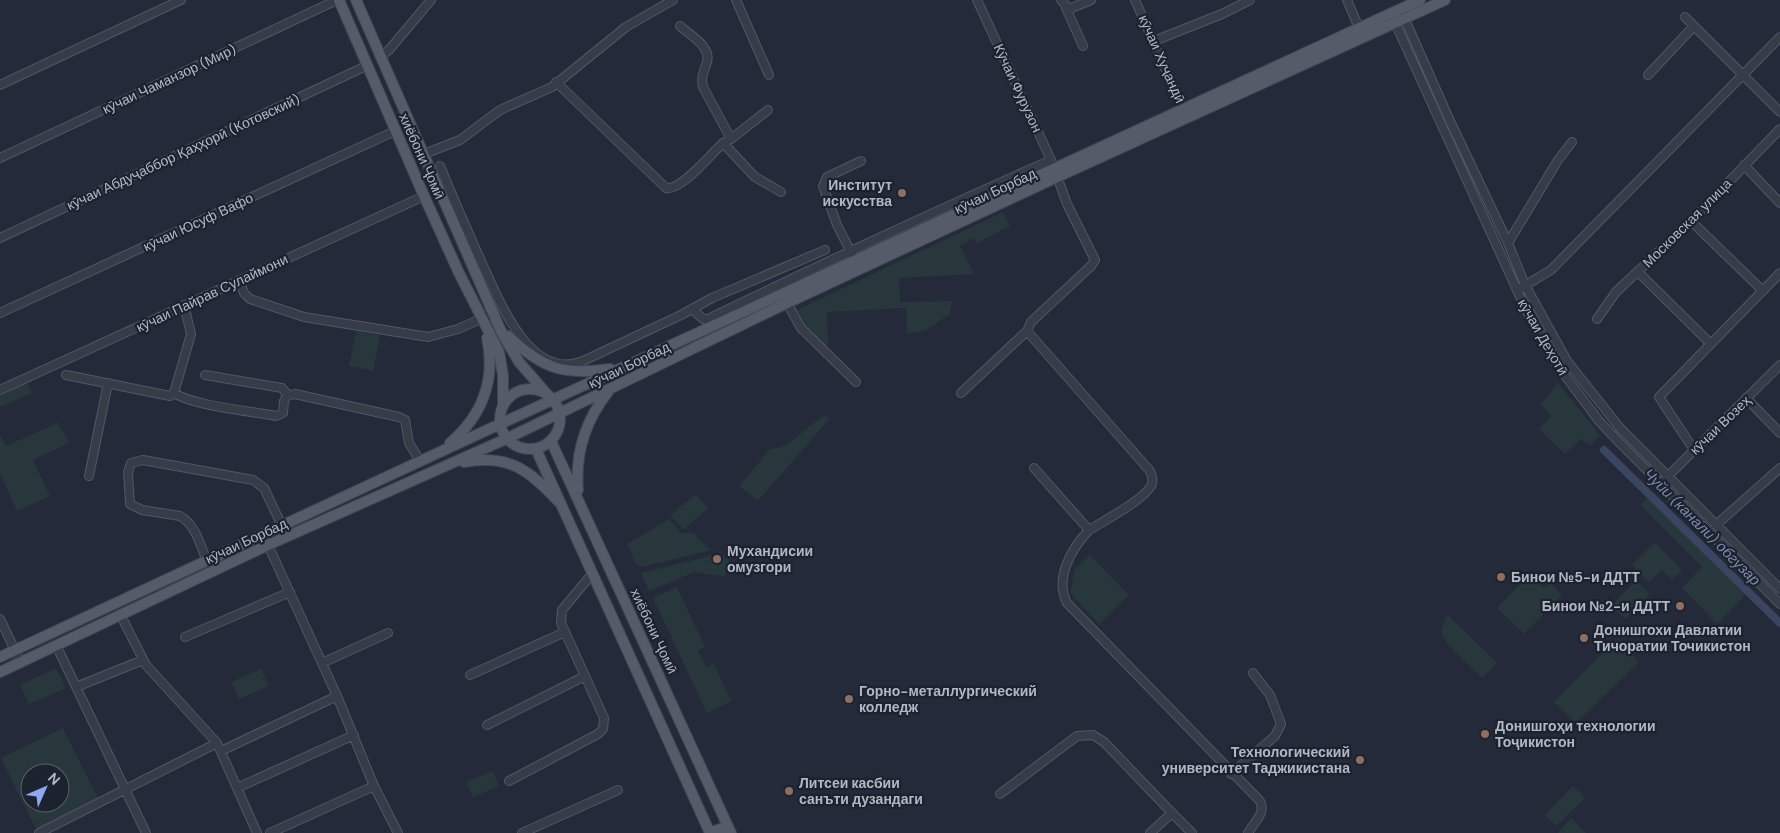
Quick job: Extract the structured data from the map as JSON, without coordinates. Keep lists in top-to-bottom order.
{
  "streets": {
    "main road": ["хиёбони Ҷомӣ", "кӯчаи Борбад"],
    "street": [
      "кӯчаи Хуҷандӣ",
      "кӯчаи Чаманзор (Мир)",
      "Кӯчаи Фурузон",
      "кӯчаи Абдуҷаббор Қаҳҳорӣ (Котовский)",
      "кӯчаи Юсуф Вафо",
      "Московская улица",
      "кӯчаи Пайрав Сулаймони",
      "кӯчаи Деҳотӣ",
      "кӯчаи Возеҳ"
    ]
  },
  "crossings": [
    ["кӯчаи Хуҷандӣ", "кӯчаи Борбад"],
    ["кӯчаи Чаманзор (Мир)", "хиёбони Ҷомӣ"],
    ["Кӯчаи Фурузон", "кӯчаи Борбад"],
    ["кӯчаи Абдуҷаббор Қаҳҳорӣ (Котовский)", "хиёбони Ҷомӣ"],
    ["хиёбони Ҷомӣ", "кӯчаи Борбад"],
    ["хиёбони Ҷомӣ", "кӯчаи Юсуф Вафо"],
    ["хиёбони Ҷомӣ", "кӯчаи Пайрав Сулаймони"],
    ["кӯчаи Борбад", "кӯчаи Деҳотӣ"],
    ["кӯчаи Деҳотӣ", "кӯчаи Возеҳ"]
  ],
  "water": ["Чуйи (канали) обгузар"],
  "places": [
    "Институт искусства",
    "Мухандисии омузгори",
    "Бинои №5-и ДДТТ",
    "Бинои №2-и ДДТТ",
    "Донишгохи Давлатии Тичоратии Точикистон",
    "Горно-металлургический колледж",
    "Донишгоҳи технологии Тоҷикистон",
    "Технологический университет Таджикистана",
    "Литсеи касбии санъти дузандаги"
  ],
  "north": "top right"
}
